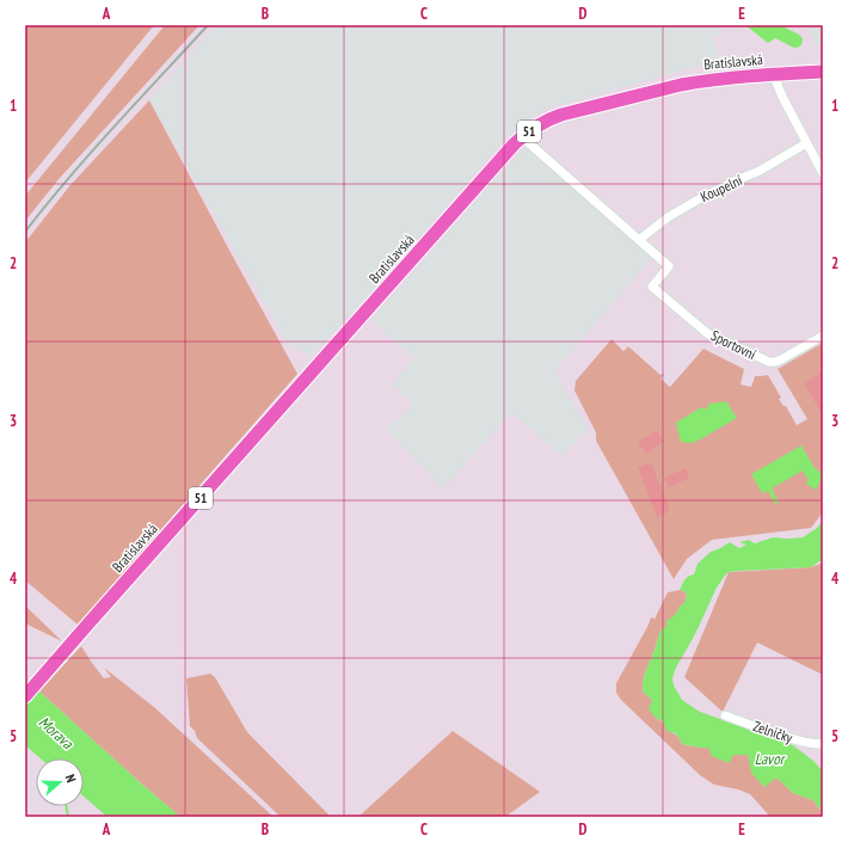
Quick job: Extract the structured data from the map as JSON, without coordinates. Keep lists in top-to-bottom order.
{
  "streets": {
    "main road": ["Bratislavská", "51"],
    "street": ["Koupelní", "Sportovní", "Zelničky"]
  },
  "crossings": [
    ["Koupelní", "Sportovní"]
  ],
  "water": ["Morava", "Lavor"],
  "north": "right",
  "grid": {
    "columns": [
      "A",
      "B",
      "C",
      "D",
      "E"
    ],
    "rows": [
      "1",
      "2",
      "3",
      "4",
      "5"
    ]
  }
}
